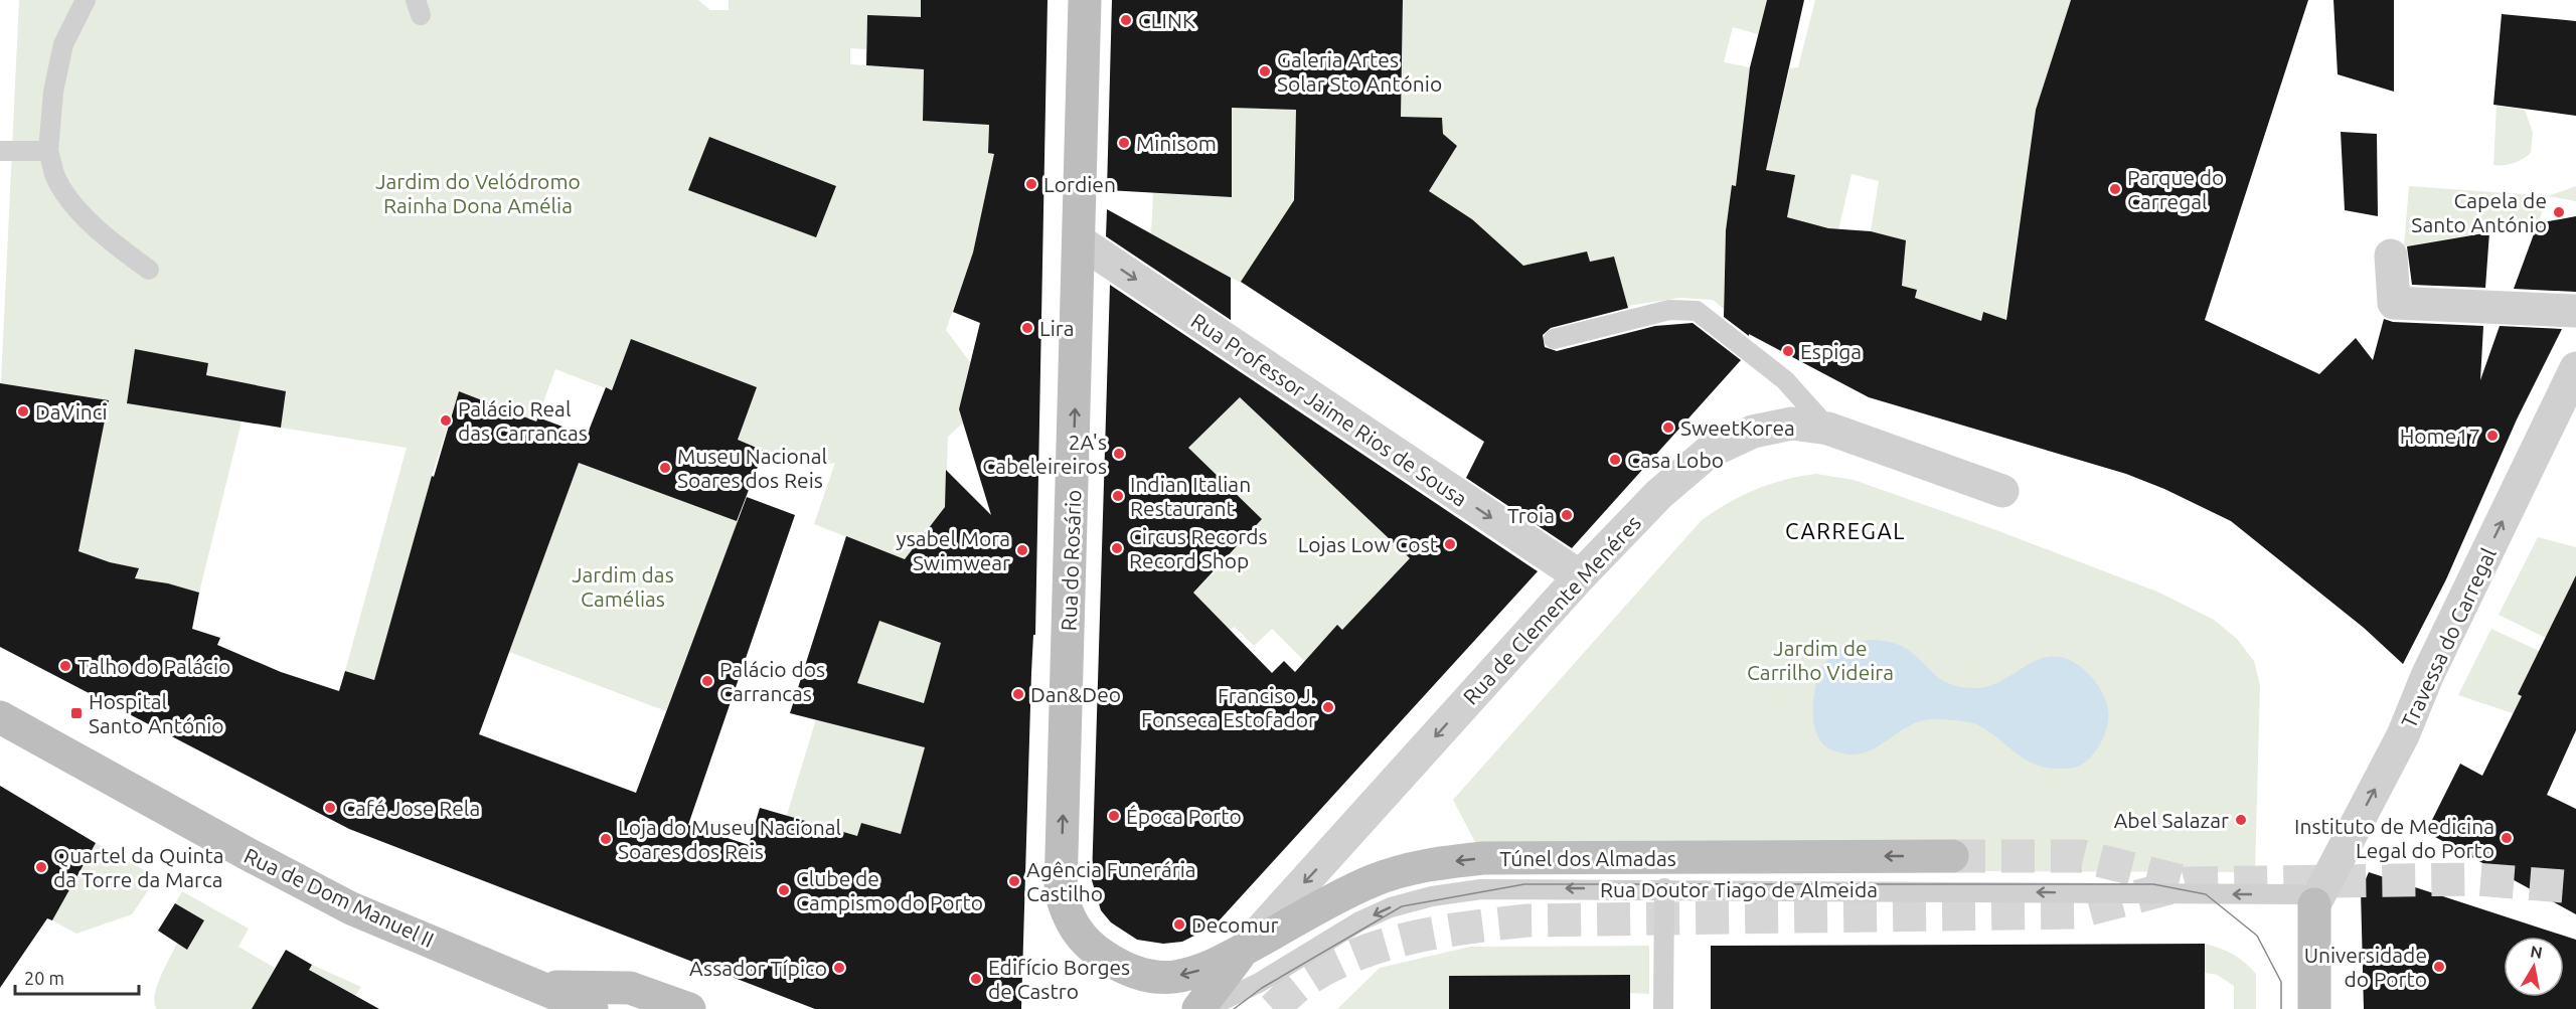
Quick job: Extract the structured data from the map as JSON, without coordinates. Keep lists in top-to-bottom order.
{
  "streets": {
    "main road": [
      "Rua do Rosário",
      "Rua de Clemente Menéres",
      "Túnel dos Almadas",
      "Rua de Dom Manuel II"
    ],
    "street": ["Rua Professor Jaime Rios de Sousa", "Travessa do Carregal"],
    "lane": ["Rua Doutor Tiago de Almeida"]
  },
  "crossings": [
    ["Rua Professor Jaime Rios de Sousa", "Rua do Rosário"],
    ["Rua Professor Jaime Rios de Sousa", "Rua de Clemente Menéres"],
    ["Rua do Rosário", "Rua de Clemente Menéres"],
    ["Rua do Rosário", "Túnel dos Almadas"],
    ["Rua de Clemente Menéres", "Túnel dos Almadas"],
    ["Travessa do Carregal", "Rua Doutor Tiago de Almeida"]
  ],
  "one_way": [
    "Rua Professor Jaime Rios de Sousa",
    "Rua do Rosário",
    "Rua de Clemente Menéres",
    "Travessa do Carregal",
    "Túnel dos Almadas",
    "Rua Doutor Tiago de Almeida"
  ],
  "districts": ["CARREGAL"],
  "parks": ["Jardim do Velódromo Rainha Dona Amélia", "Jardim das Camélias", "Jardim de Carrilho Videira"],
  "places": {
    "other": [
      "CLINK",
      "Galeria Artes Solar Sto António",
      "Minisom",
      "Lordien",
      "Parque do Carregal",
      "Capela de Santo António",
      "Lira",
      "Espiga",
      "DaVinci",
      "Palácio Real das Carrancas",
      "SweetKorea",
      "Home17",
      "2A's Cabeleireiros",
      "Casa Lobo",
      "Museu Nacional Soares dos Reis",
      "Indian Italian Restaurant",
      "Troia",
      "Lojas Low Cost",
      "Circus Records Record Shop",
      "ysabel Mora Swimwear",
      "Talho do Palácio",
      "Palácio dos Carrancas",
      "Dan&Deo",
      "Franciso J. Fonseca Estofador",
      "Café Jose Rela",
      "Época Porto",
      "Abel Salazar",
      "Instituto de Medicina Legal do Porto",
      "Loja do Museu Nacional Soares dos Reis",
      "Quartel da Quinta da Torre da Marca",
      "Agência Funerária Castilho",
      "Clube de Campismo do Porto",
      "Decomur",
      "Universidade do Porto",
      "Assador Típico",
      "Edifício Borges de Castro"
    ],
    "transit": ["Hospital Santo António"]
  },
  "scale_bar": "20 m",
  "north": "top"
}
